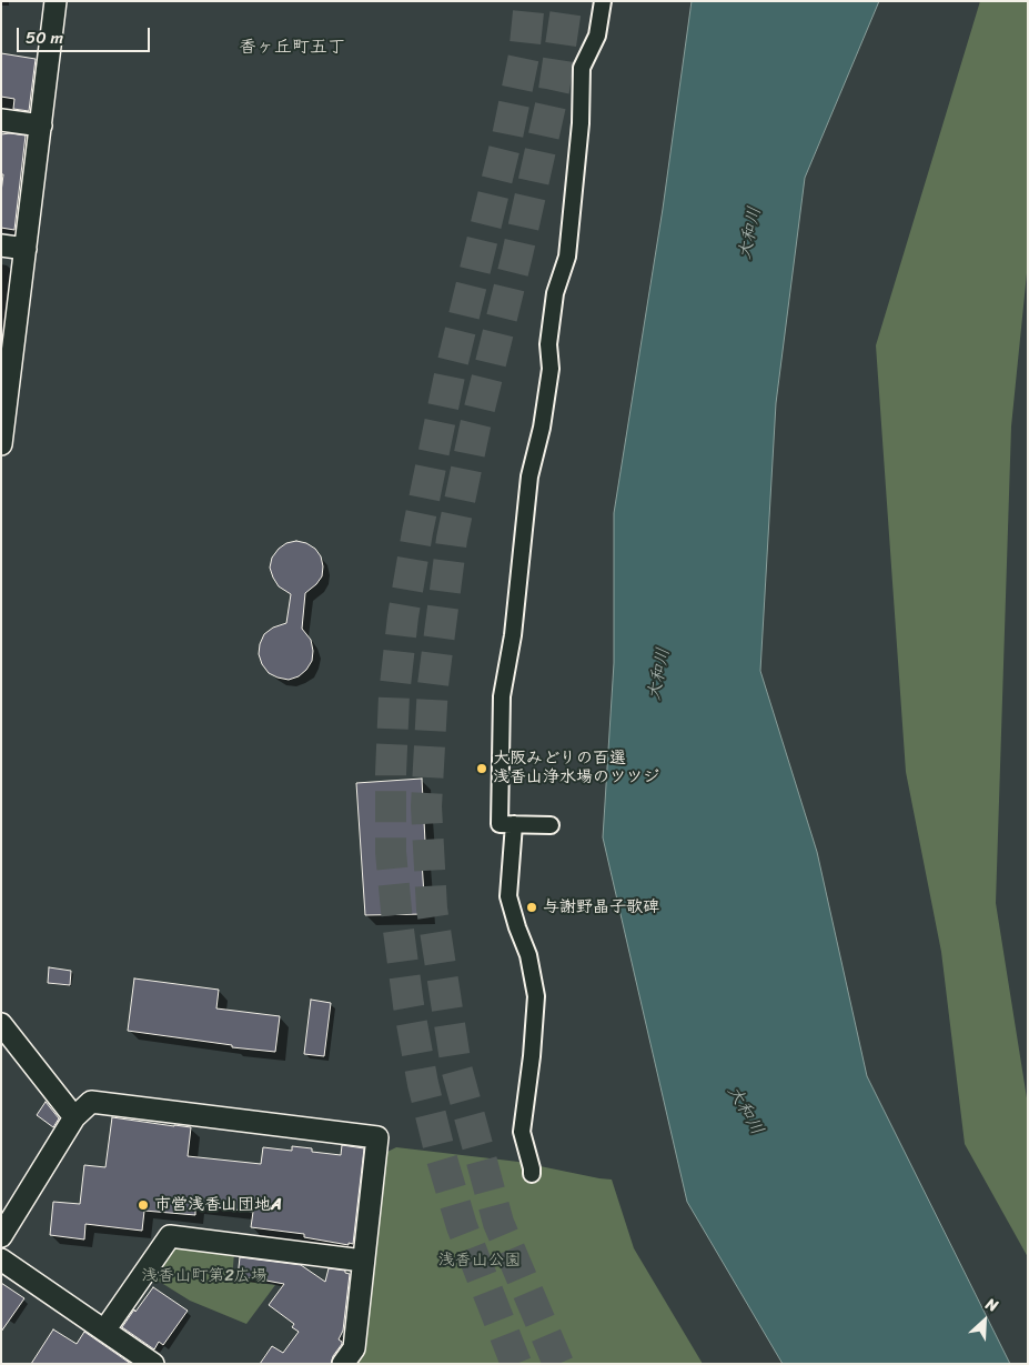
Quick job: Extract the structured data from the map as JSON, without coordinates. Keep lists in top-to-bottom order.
{
  "districts": ["香ヶ丘町五丁"],
  "water": ["大和川"],
  "parks": ["浅香山公園", "浅香山町第2広場"],
  "places": ["大阪みどりの百選 浅香山浄水場のツツジ", "与謝野晶子歌碑", "市営浅香山団地A"],
  "scale_bar": "50 m",
  "north": "top right"
}
